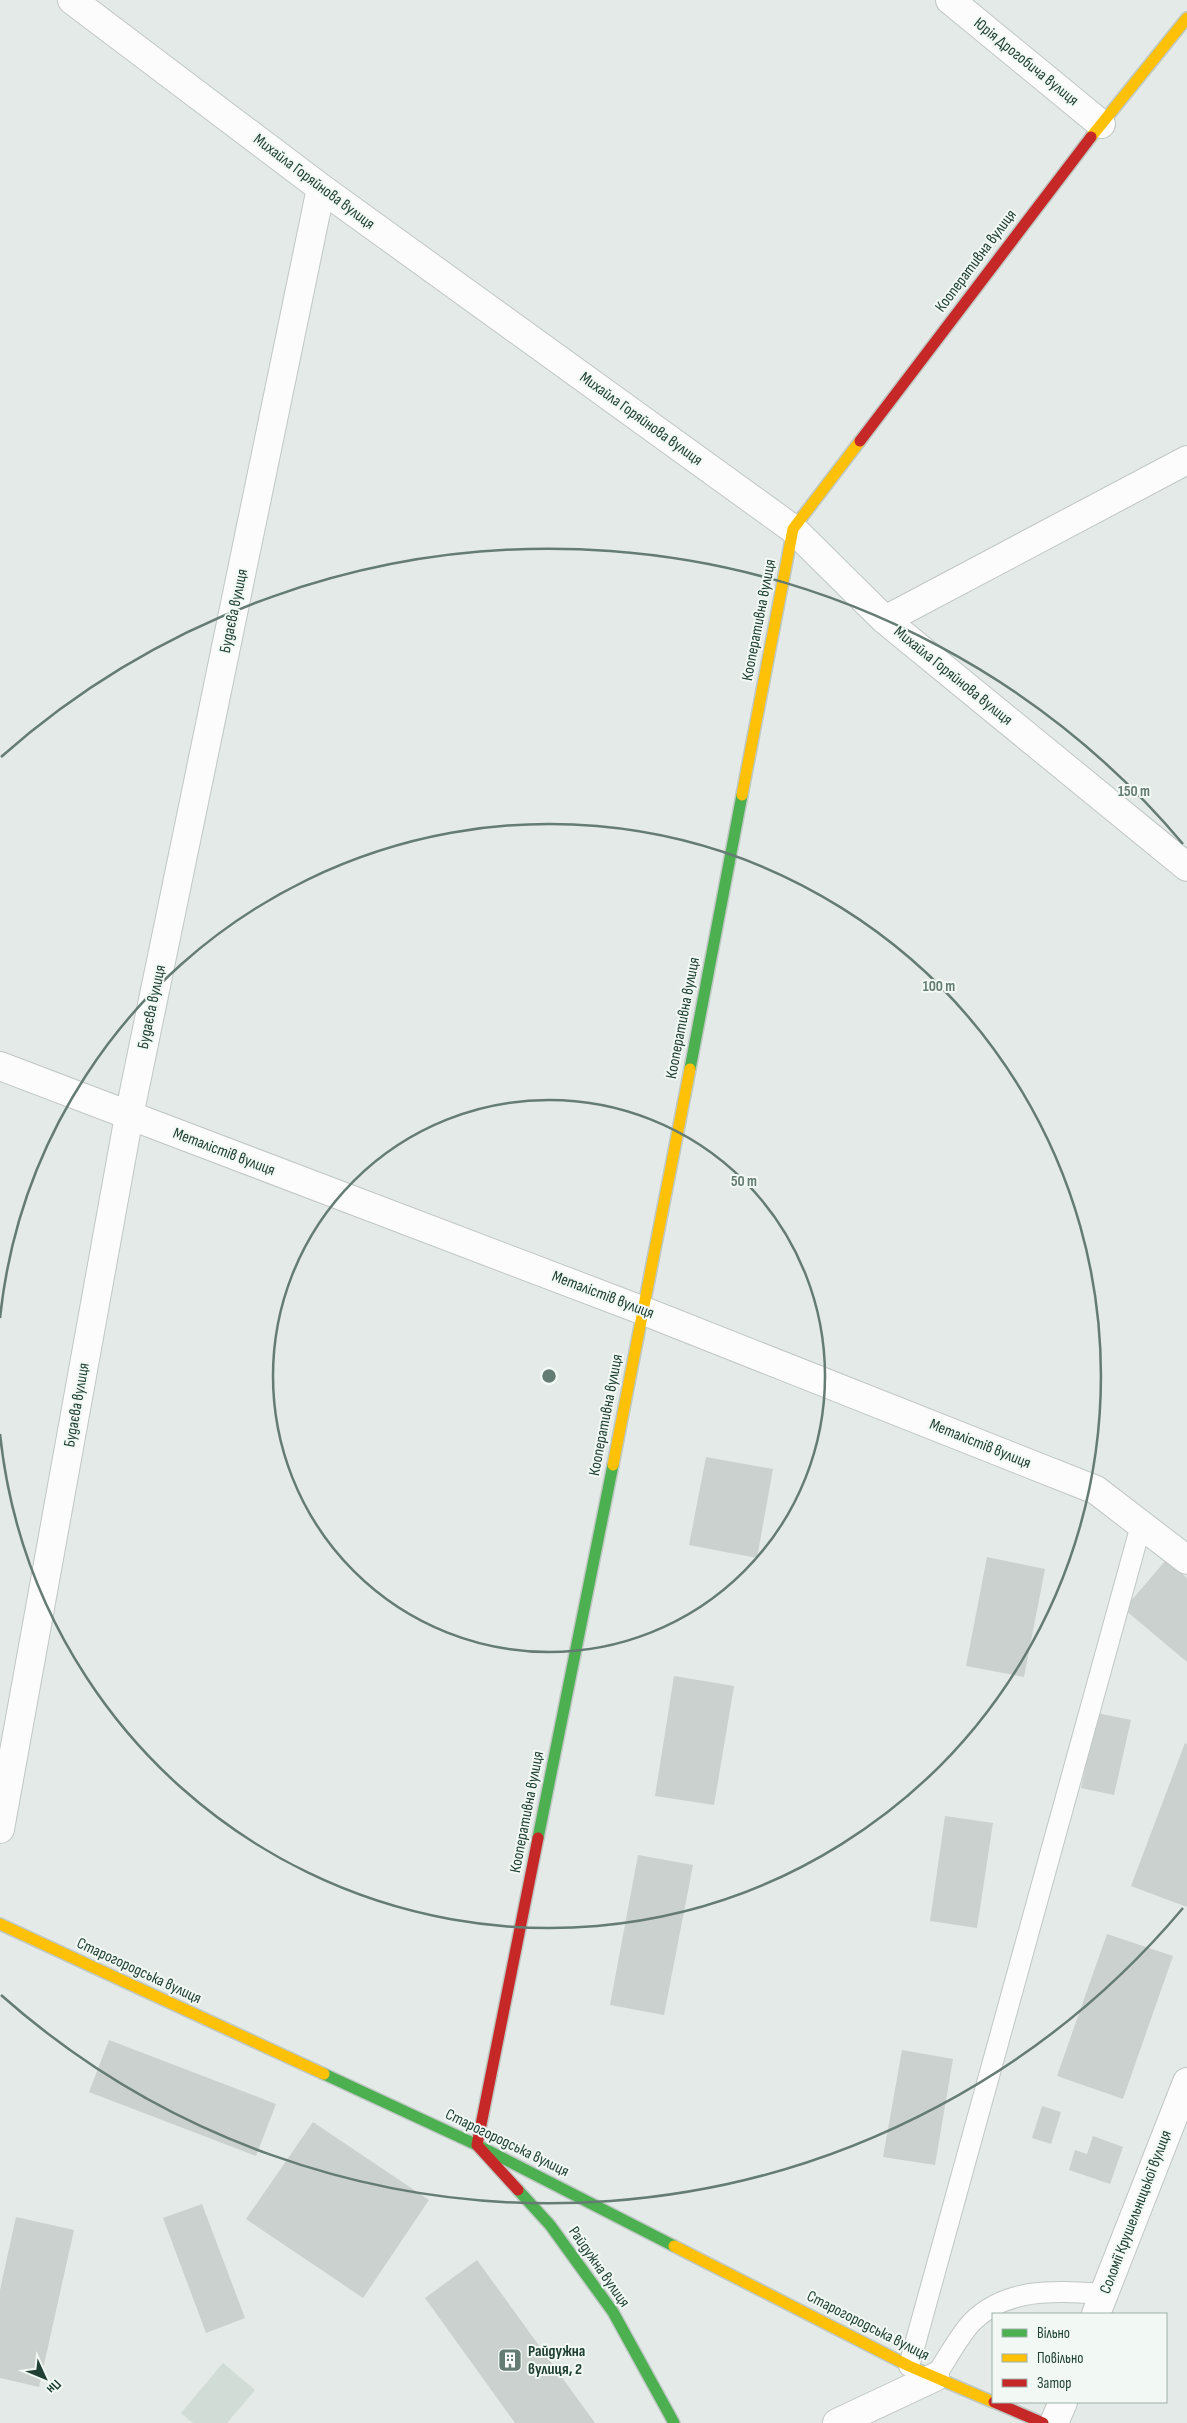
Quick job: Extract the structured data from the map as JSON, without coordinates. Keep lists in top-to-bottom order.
{
  "streets": {
    "street": [
      "Юрія Дрогобича вулиця",
      "Михайла Горяйнова вулиця",
      "Кооперативна вулиця",
      "Будаєва вулиця",
      "Металістів вулиця",
      "Старогородська вулиця",
      "Соломії Крушельницької вулиця",
      "Райдужна вулиця"
    ]
  },
  "crossings": [
    ["Юрія Дрогобича вулиця", "Кооперативна вулиця"],
    ["Михайла Горяйнова вулиця", "Кооперативна вулиця"],
    ["Михайла Горяйнова вулиця", "Будаєва вулиця"],
    ["Кооперативна вулиця", "Металістів вулиця"],
    ["Кооперативна вулиця", "Старогородська вулиця"],
    ["Кооперативна вулиця", "Райдужна вулиця"],
    ["Будаєва вулиця", "Металістів вулиця"],
    ["Старогородська вулиця", "Райдужна вулиця"]
  ],
  "places": {
    "building": ["Райдужна вулиця, 2"]
  },
  "legend": ["Вільно", "Повільно", "Затор"],
  "north": "bottom right",
  "rings": ["150 m", "100 m", "50 m"]
}
